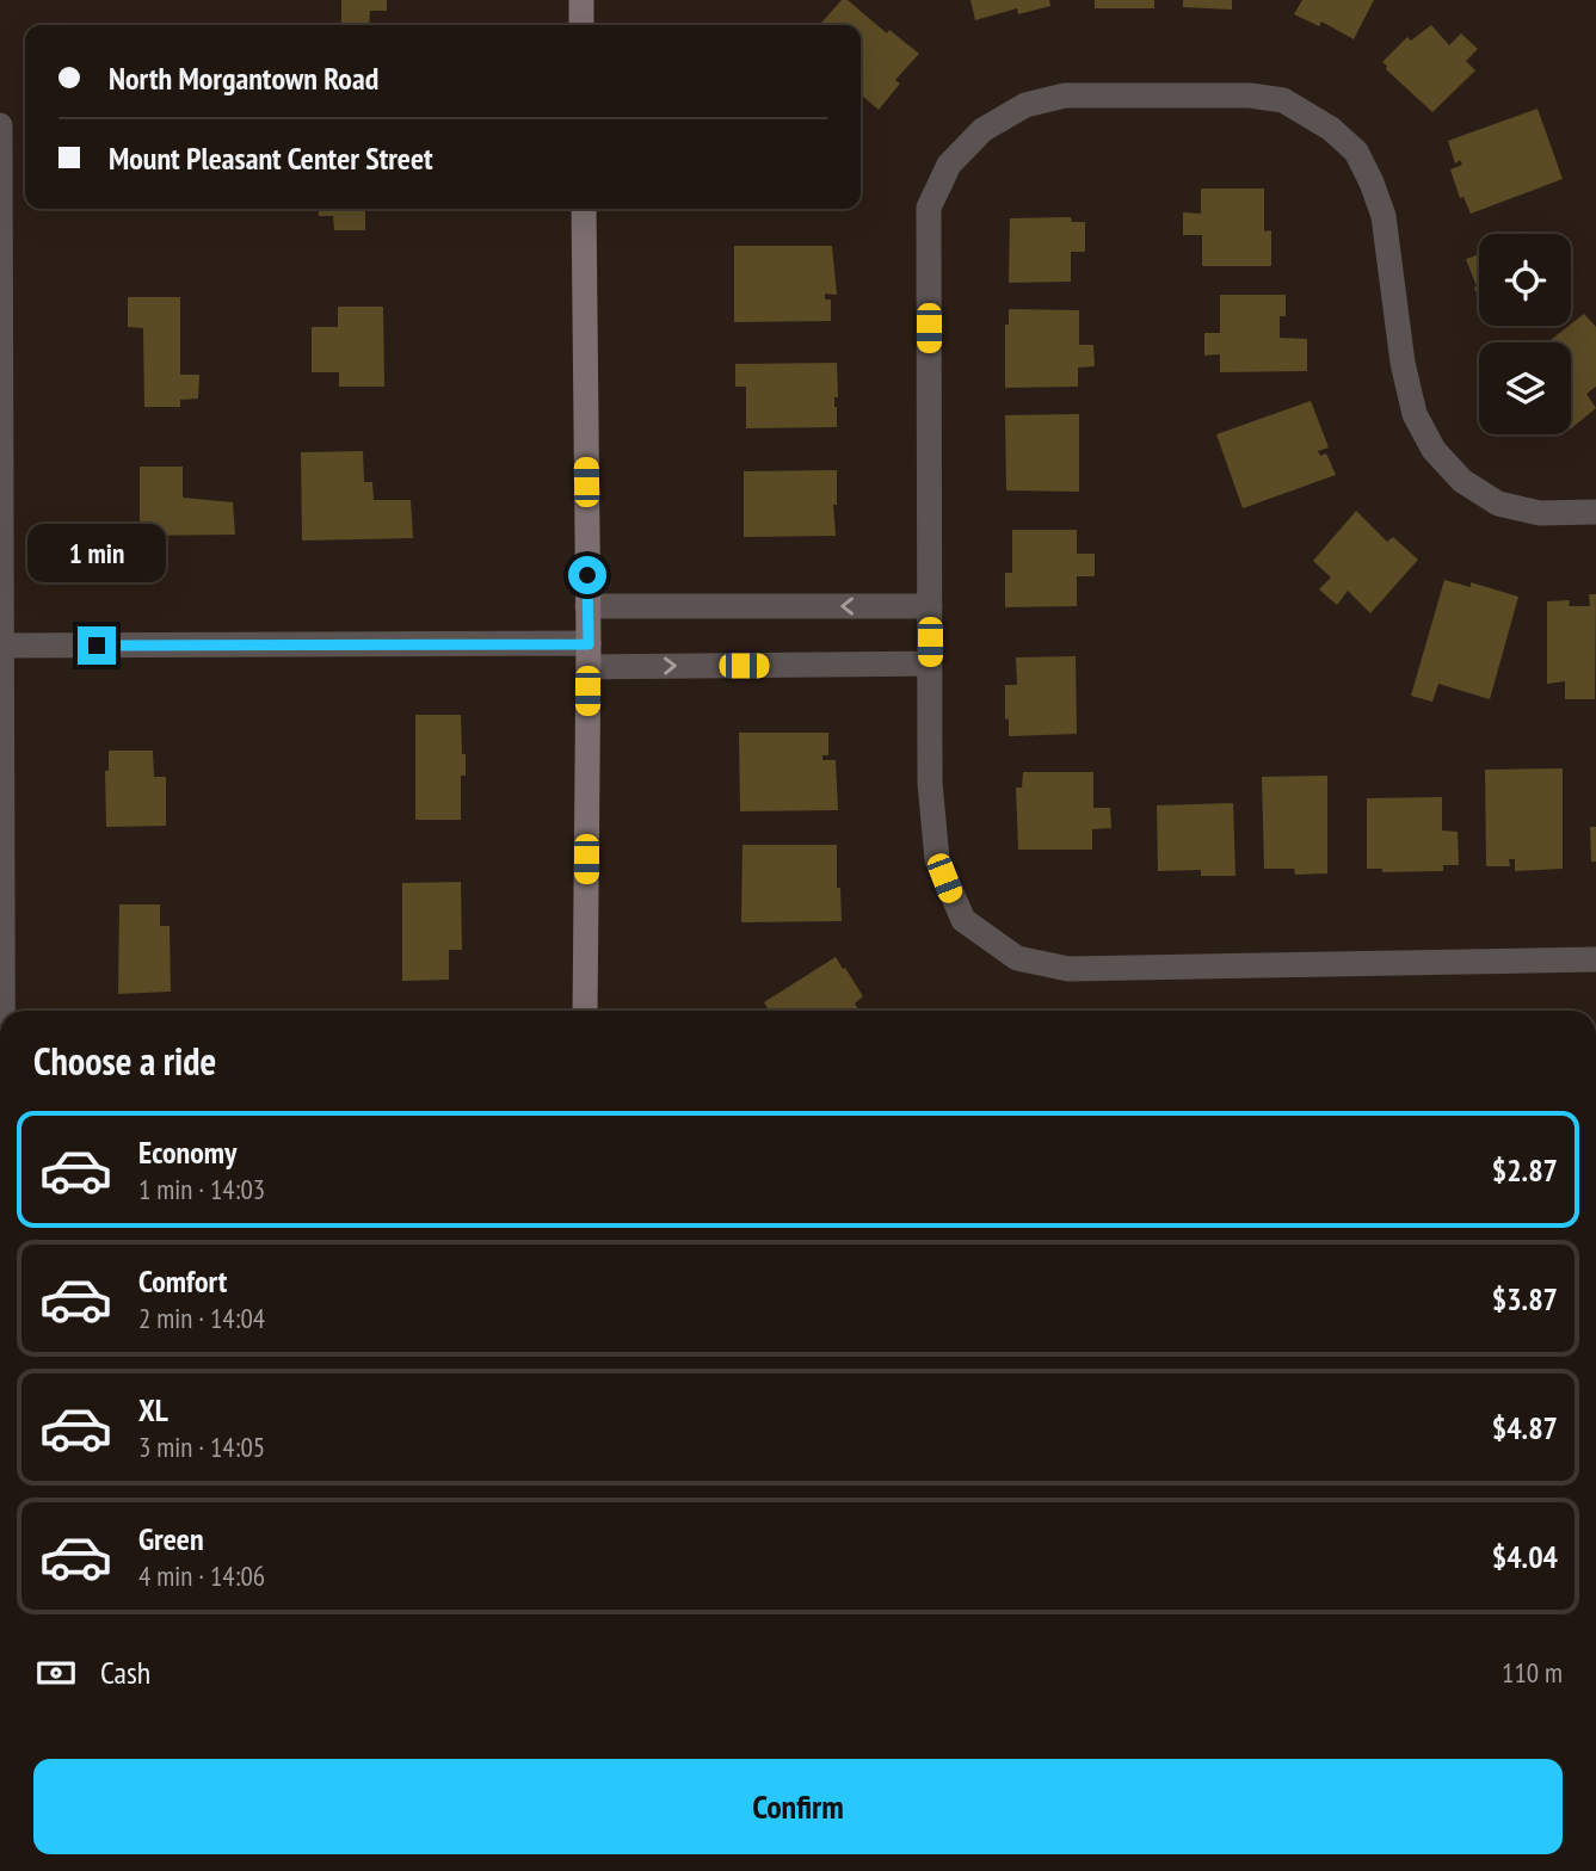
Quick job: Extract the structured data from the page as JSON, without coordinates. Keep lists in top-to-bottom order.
{
  "page": {
    "banner": ["North Morgantown Road", "Mount Pleasant Center Street"],
    "bubble": "1 min",
    "heading": "Choose a ride",
    "list": [
      {
        "name": "Economy",
        "note": "1 min · 14:03",
        "value": "$2.87"
      },
      {
        "name": "Comfort",
        "note": "2 min · 14:04",
        "value": "$3.87"
      },
      {
        "name": "XL",
        "note": "3 min · 14:05",
        "value": "$4.87"
      },
      {
        "name": "Green",
        "note": "4 min · 14:06",
        "value": "$4.04"
      }
    ],
    "pay": ["Cash", "110 m"],
    "buttons": "Confirm"
  }
}
